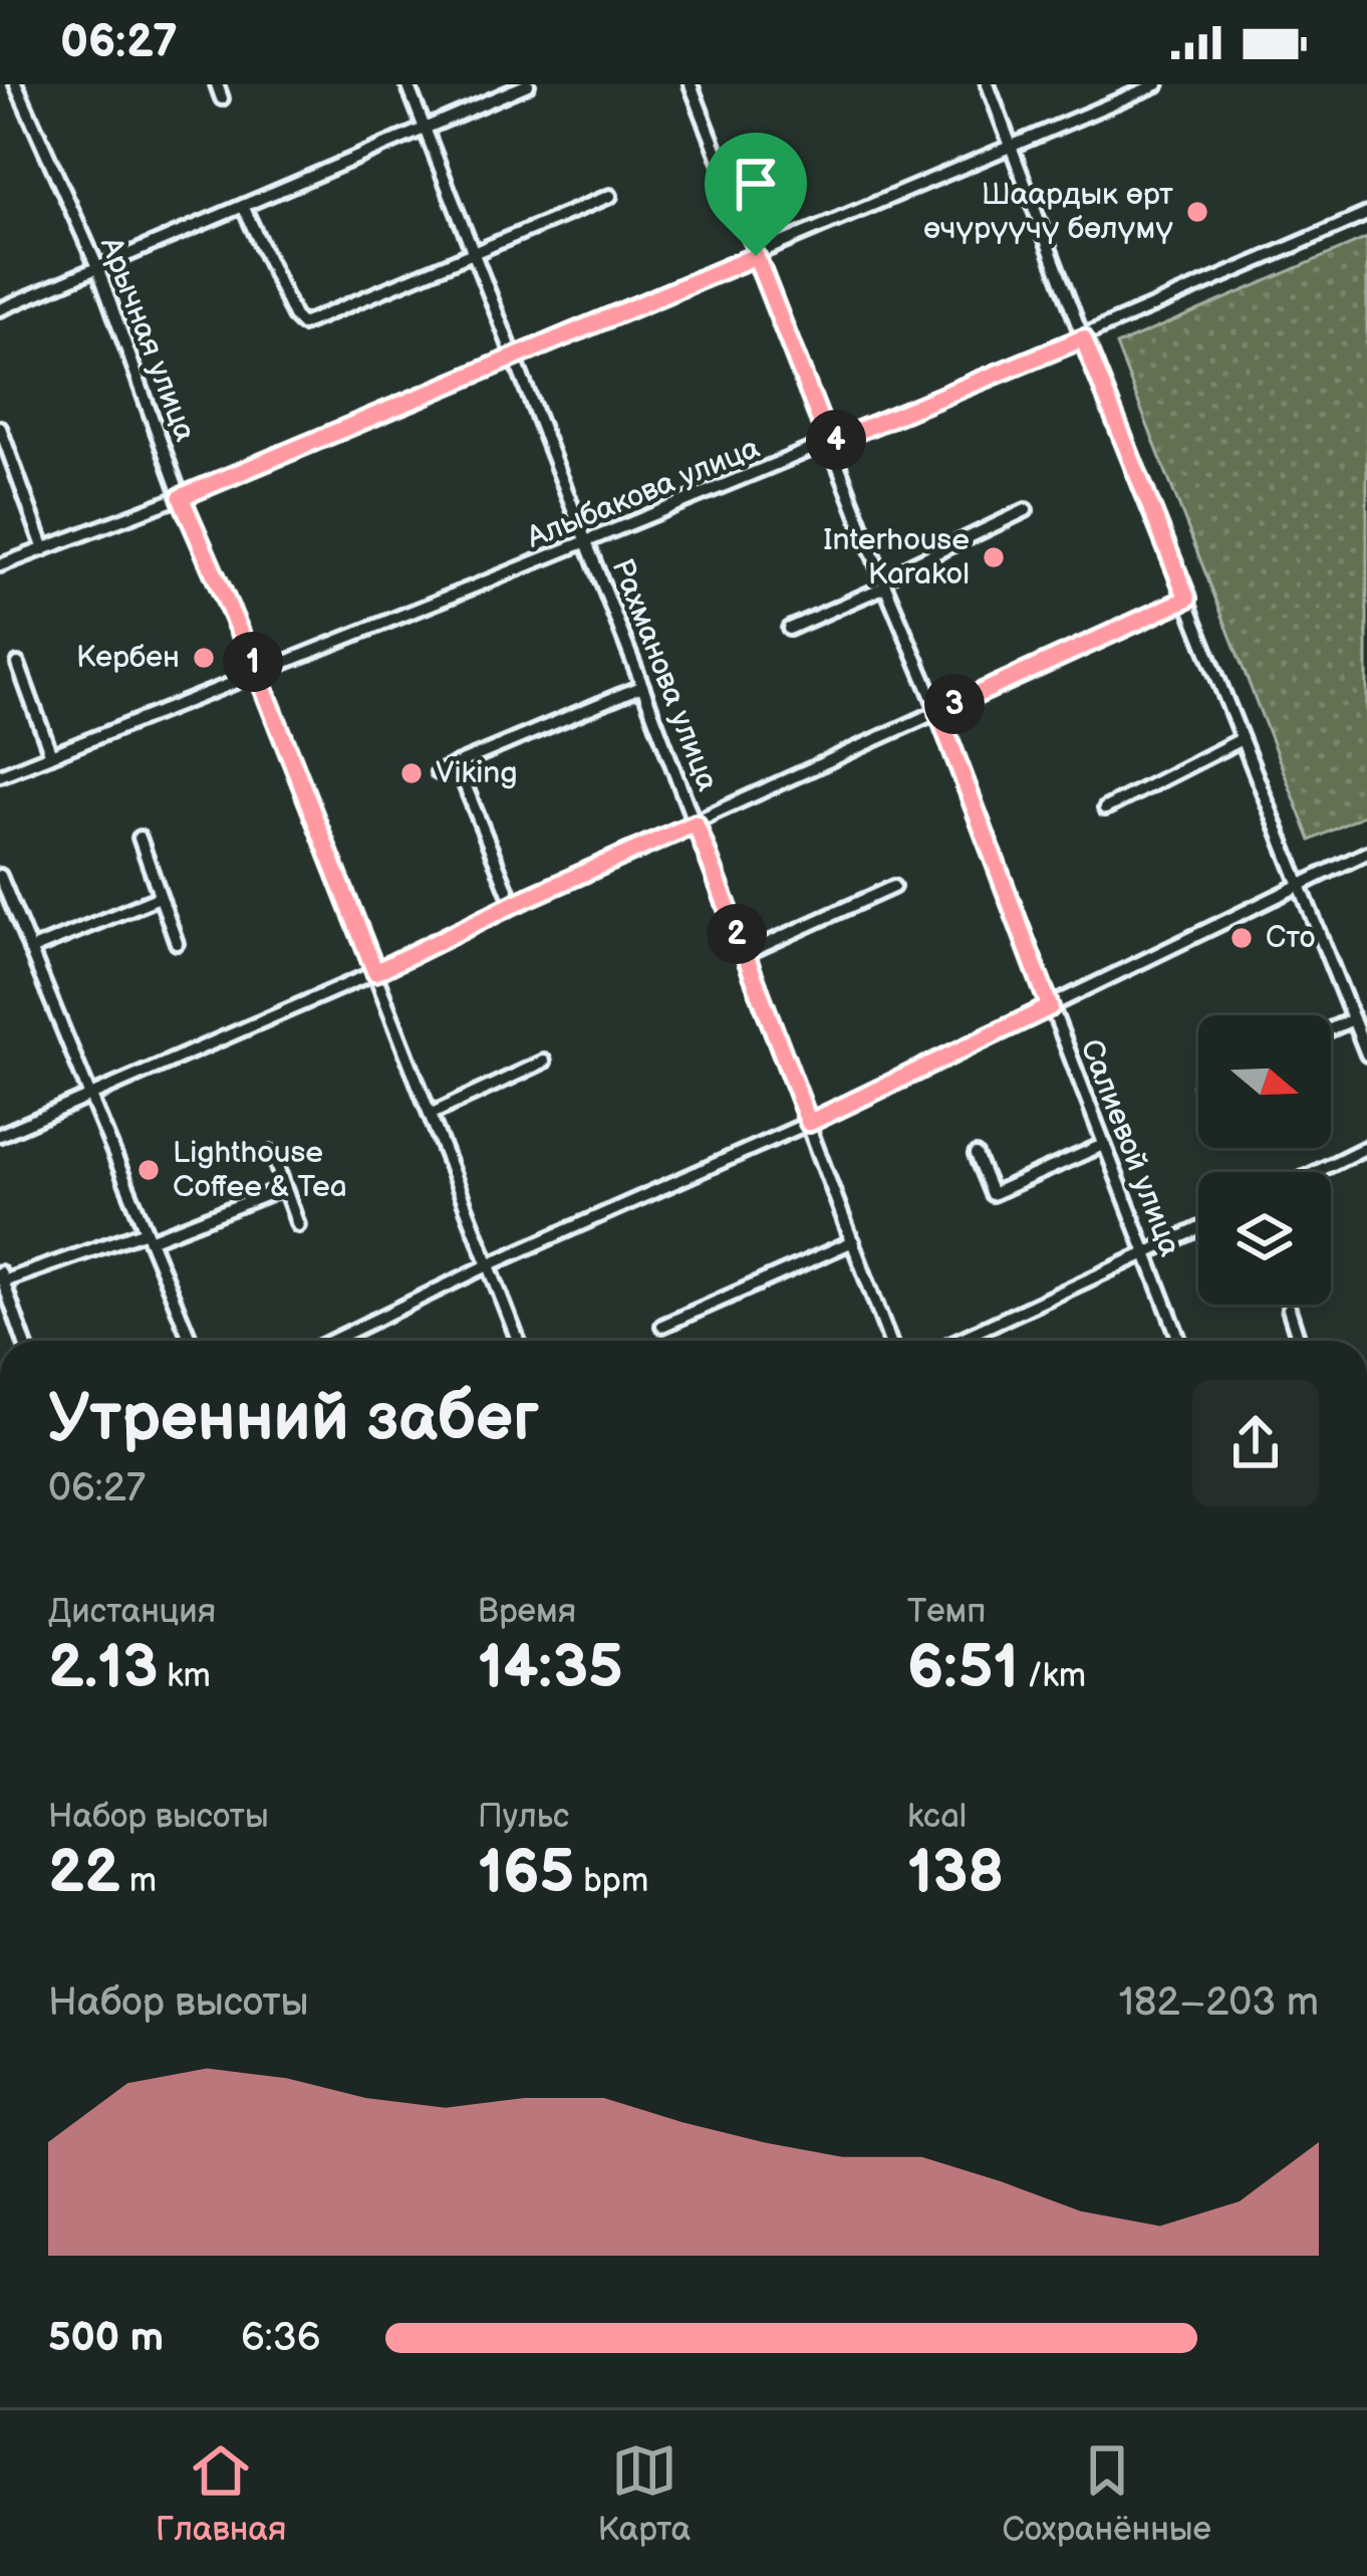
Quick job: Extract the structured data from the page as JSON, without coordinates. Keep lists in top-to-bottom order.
{
  "streets": {
    "street": [
      "Арычная улица",
      "Алыбакова улица",
      "Рахманова улица",
      "Салиевой улица"
    ]
  },
  "crossings": [
    ["Арычная улица", "Алыбакова улица"],
    ["Алыбакова улица", "Рахманова улица"],
    ["Алыбакова улица", "Салиевой улица"]
  ],
  "places": [
    "Шаардык өрт өчүрүүчү бөлүмү",
    "Interhouse Karakol",
    "Кербен",
    "Viking",
    "Сто",
    "Lighthouse Coffee & Tea"
  ],
  "north": "right",
  "page": {
    "status": "06:27",
    "pins": [
      "4",
      "1",
      "3",
      "2"
    ],
    "heading": ["Утренний забег", "06:27"],
    "stats": [
      ["Дистанция", "2.13 km"],
      ["Время", "14:35"],
      ["Темп", "6:51 /km"],
      ["Набор высоты", "22 m"],
      ["Пульс", "165 bpm"],
      ["kcal", "138"]
    ],
    "chart": ["Набор высоты", "182–203 m"],
    "list": [
      {
        "name": "500 m",
        "note": "6:36"
      }
    ],
    "tabs": ["Главная", "Карта", "Сохранённые"]
  }
}
